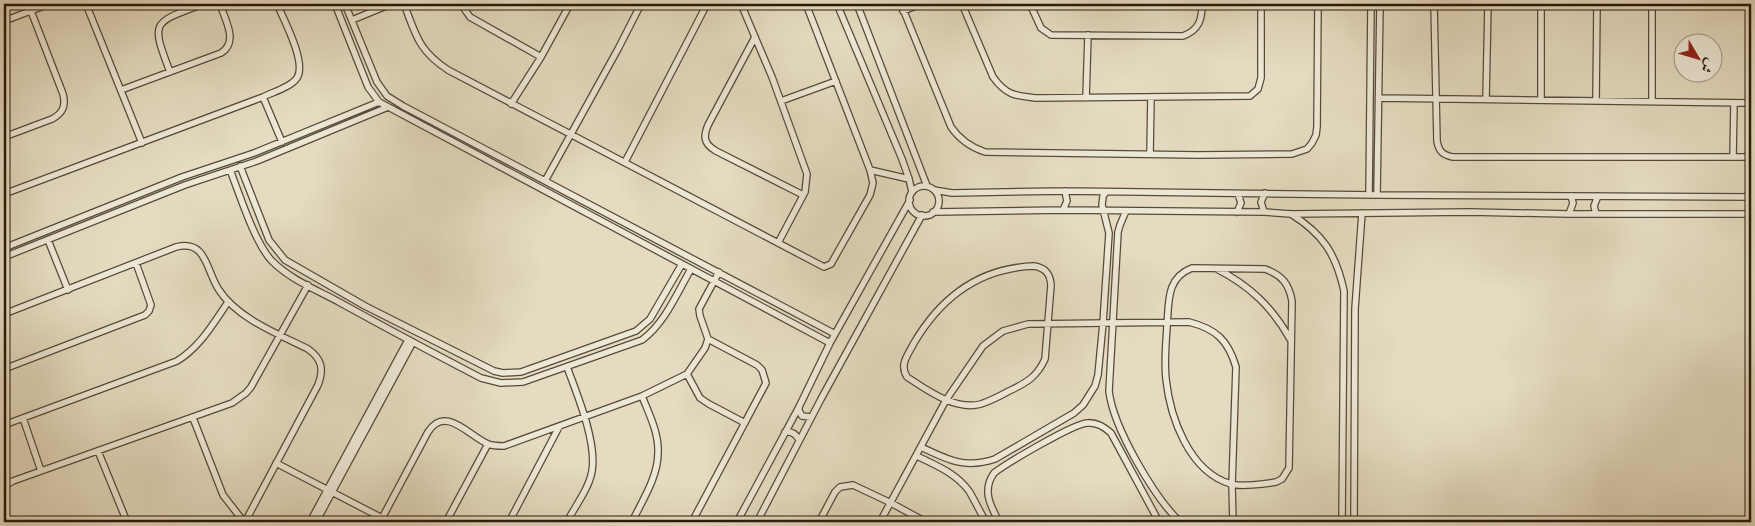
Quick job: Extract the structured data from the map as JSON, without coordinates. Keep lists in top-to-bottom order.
{
  "north": "bottom right"
}
